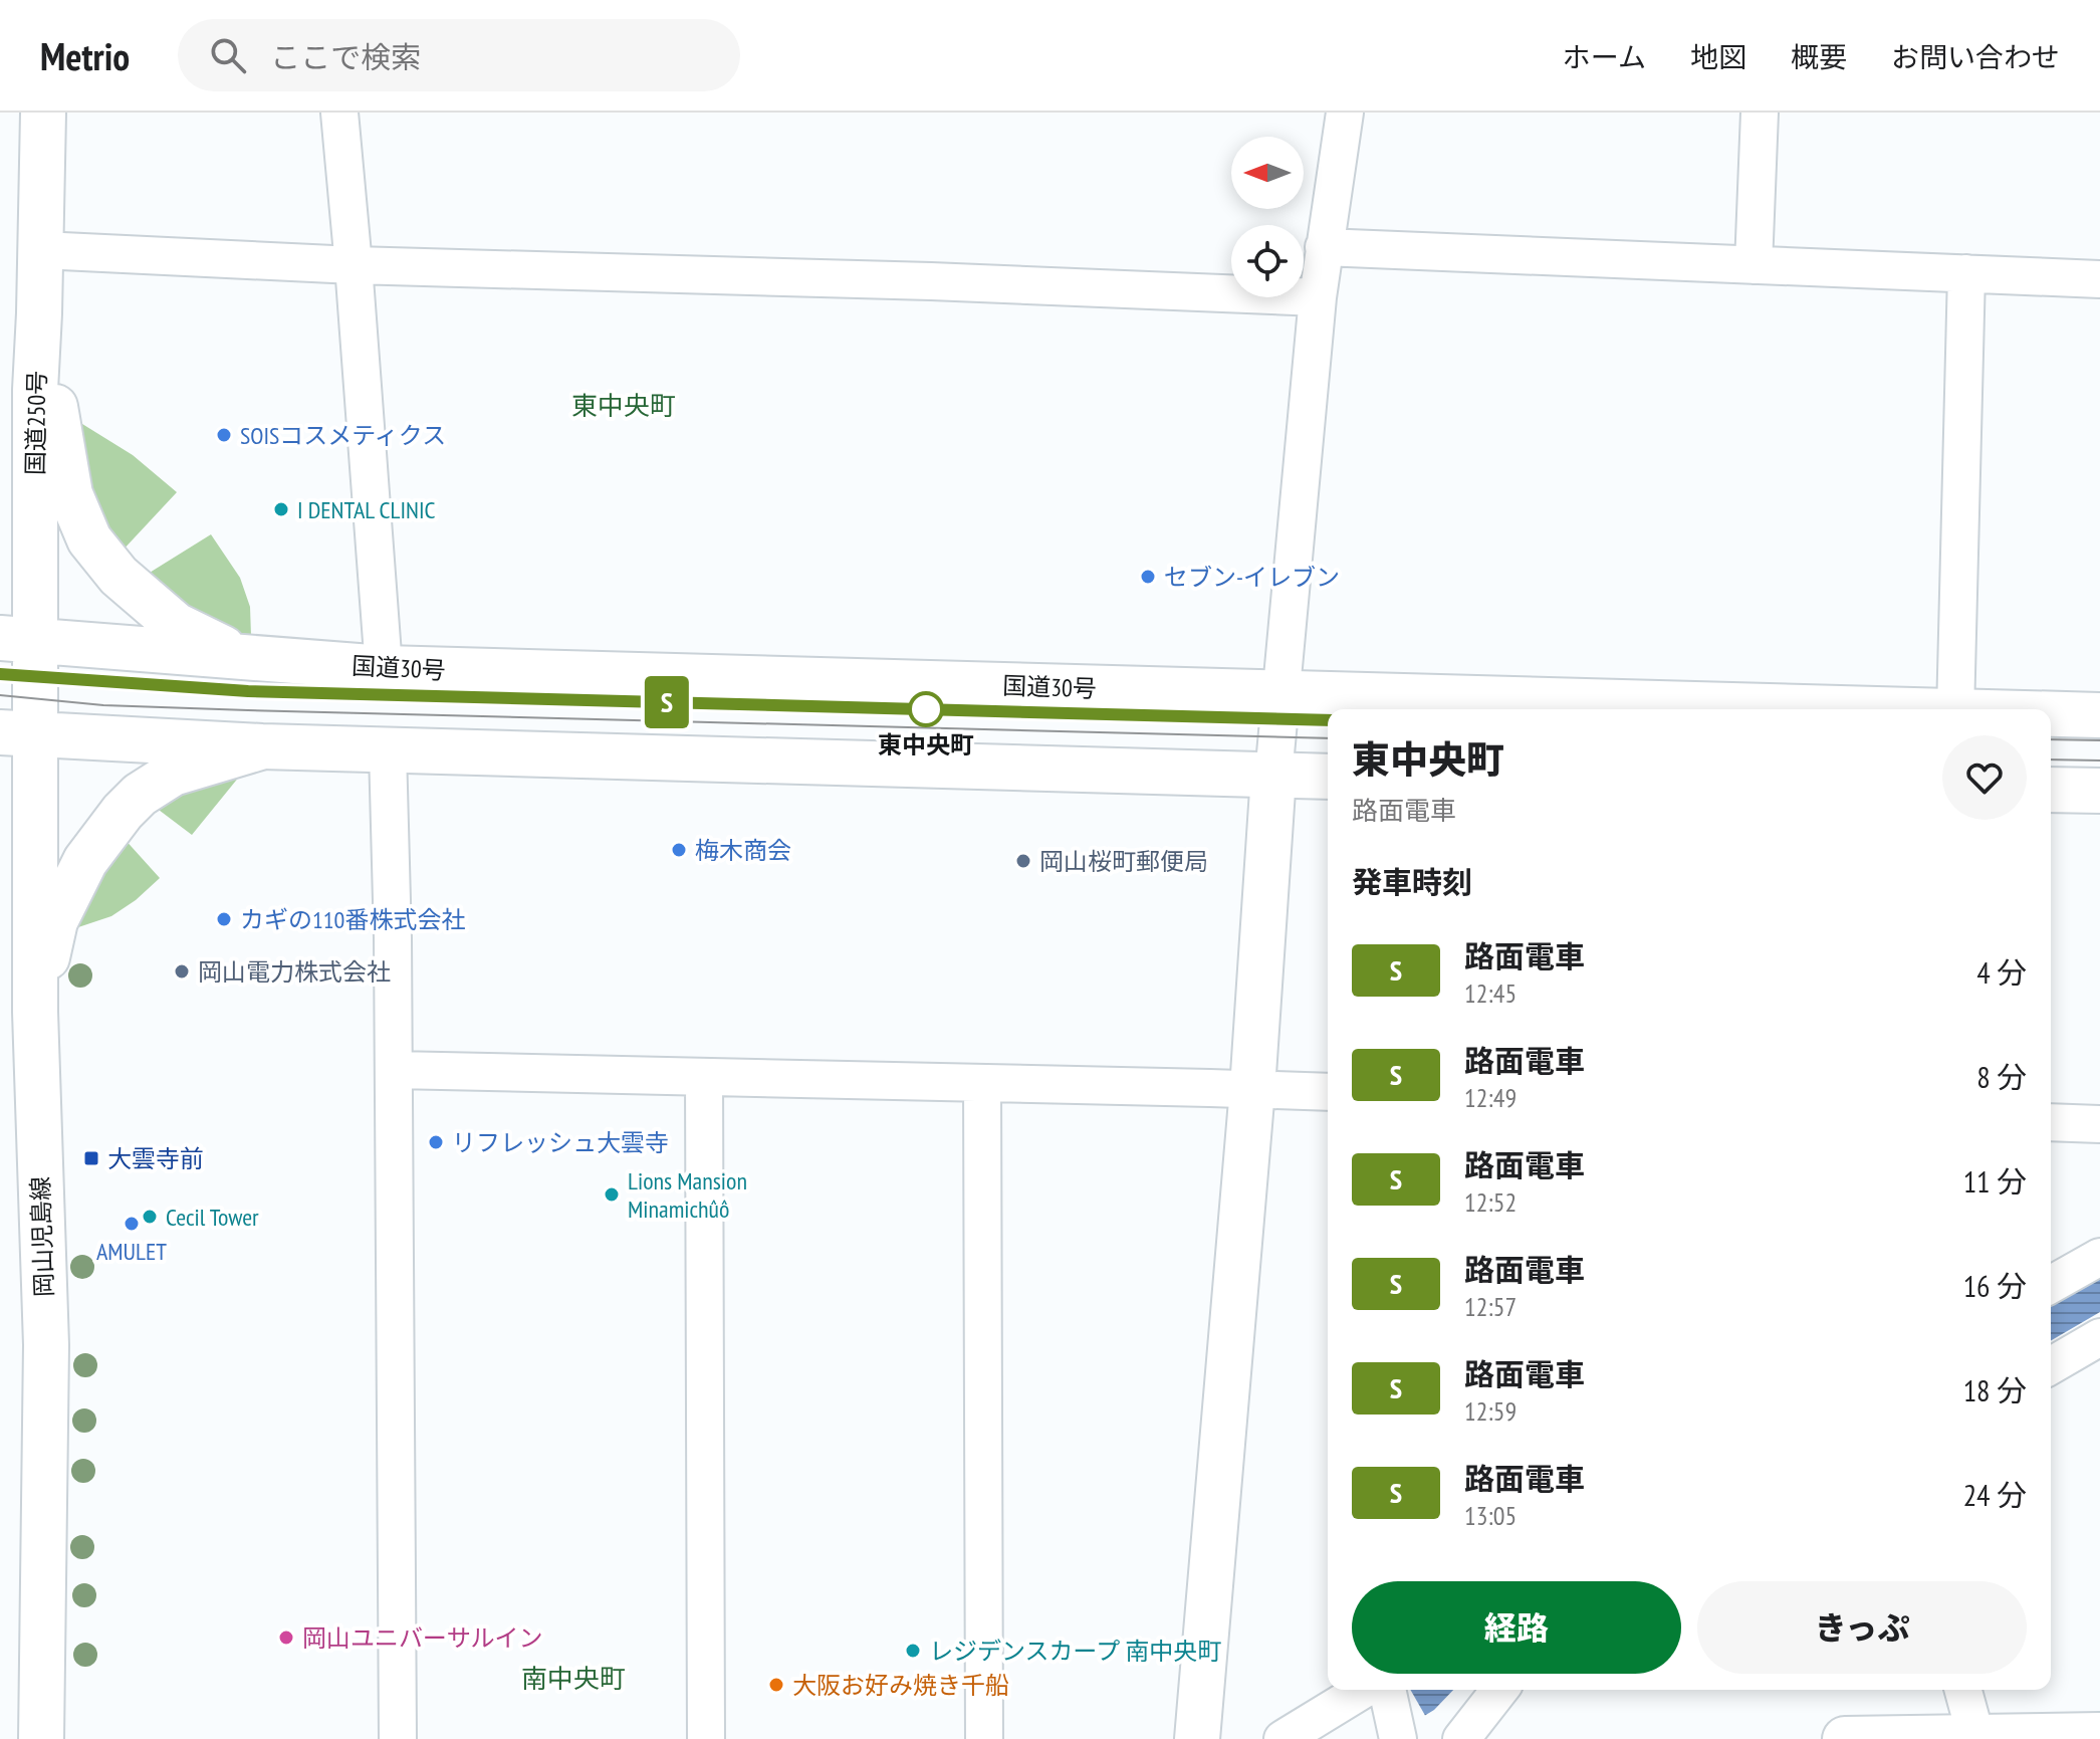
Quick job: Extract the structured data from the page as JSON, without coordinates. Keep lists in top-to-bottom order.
{
  "streets": {
    "main road": ["国道250号", "国道30号", "岡山児島線"]
  },
  "crossings": [
    ["国道250号", "国道30号"],
    ["国道250号", "岡山児島線"]
  ],
  "districts": ["東中央町", "南中央町"],
  "places": {
    "other": [
      "SOISコスメティクス",
      "I DENTAL CLINIC",
      "セブン-イレブン",
      "東中央町",
      "梅木商会",
      "岡山桜町郵便局",
      "カギの110番株式会社",
      "岡山電力株式会社",
      "リフレッシュ大雲寺",
      "Lions Mansion Minamichûô",
      "Cecil Tower",
      "AMULET",
      "岡山ユニバーサルイン",
      "レジデンスカープ 南中央町",
      "大阪お好み焼き千船"
    ],
    "transit": ["大雲寺前"]
  },
  "lines": ["tram line S"],
  "north": "left",
  "page": {
    "header": "Metrio",
    "search": "ここで検索",
    "nav": [
      "ホーム",
      "地図",
      "概要",
      "お問い合わせ"
    ],
    "on_map": "S",
    "heading": [
      ["東中央町", "路面電車"],
      "発車時刻"
    ],
    "list": [
      {
        "mark": "S",
        "name": "路面電車",
        "note": "12:45",
        "value": "4 分"
      },
      {
        "mark": "S",
        "name": "路面電車",
        "note": "12:49",
        "value": "8 分"
      },
      {
        "mark": "S",
        "name": "路面電車",
        "note": "12:52",
        "value": "11 分"
      },
      {
        "mark": "S",
        "name": "路面電車",
        "note": "12:57",
        "value": "16 分"
      },
      {
        "mark": "S",
        "name": "路面電車",
        "note": "12:59",
        "value": "18 分"
      },
      {
        "mark": "S",
        "name": "路面電車",
        "note": "13:05",
        "value": "24 分"
      }
    ],
    "buttons": ["経路", "きっぷ"]
  }
}
